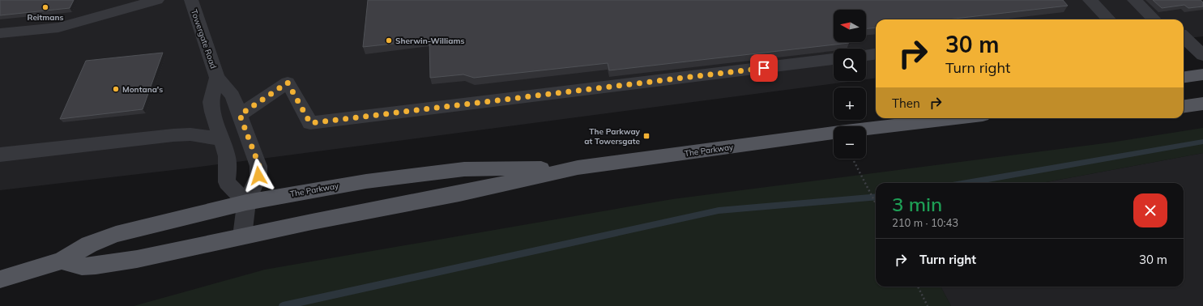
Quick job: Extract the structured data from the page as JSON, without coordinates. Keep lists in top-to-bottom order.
{
  "streets": {
    "main road": ["The Parkway"],
    "street": ["Towergate Road"]
  },
  "crossings": [
    ["Towergate Road", "The Parkway"]
  ],
  "places": {
    "other": ["Reitmans", "Sherwin-Williams", "Montana's"],
    "transit": ["The Parkway at Towersgate"]
  },
  "north": "left",
  "page": {
    "map_buttons": ["+", "−"],
    "turn": ["30 m", "Turn right"],
    "then": "Then",
    "heading": ["3 min", "210 m · 10:43"],
    "list": [
      {
        "name": "Turn right",
        "value": "30 m"
      }
    ]
  }
}
